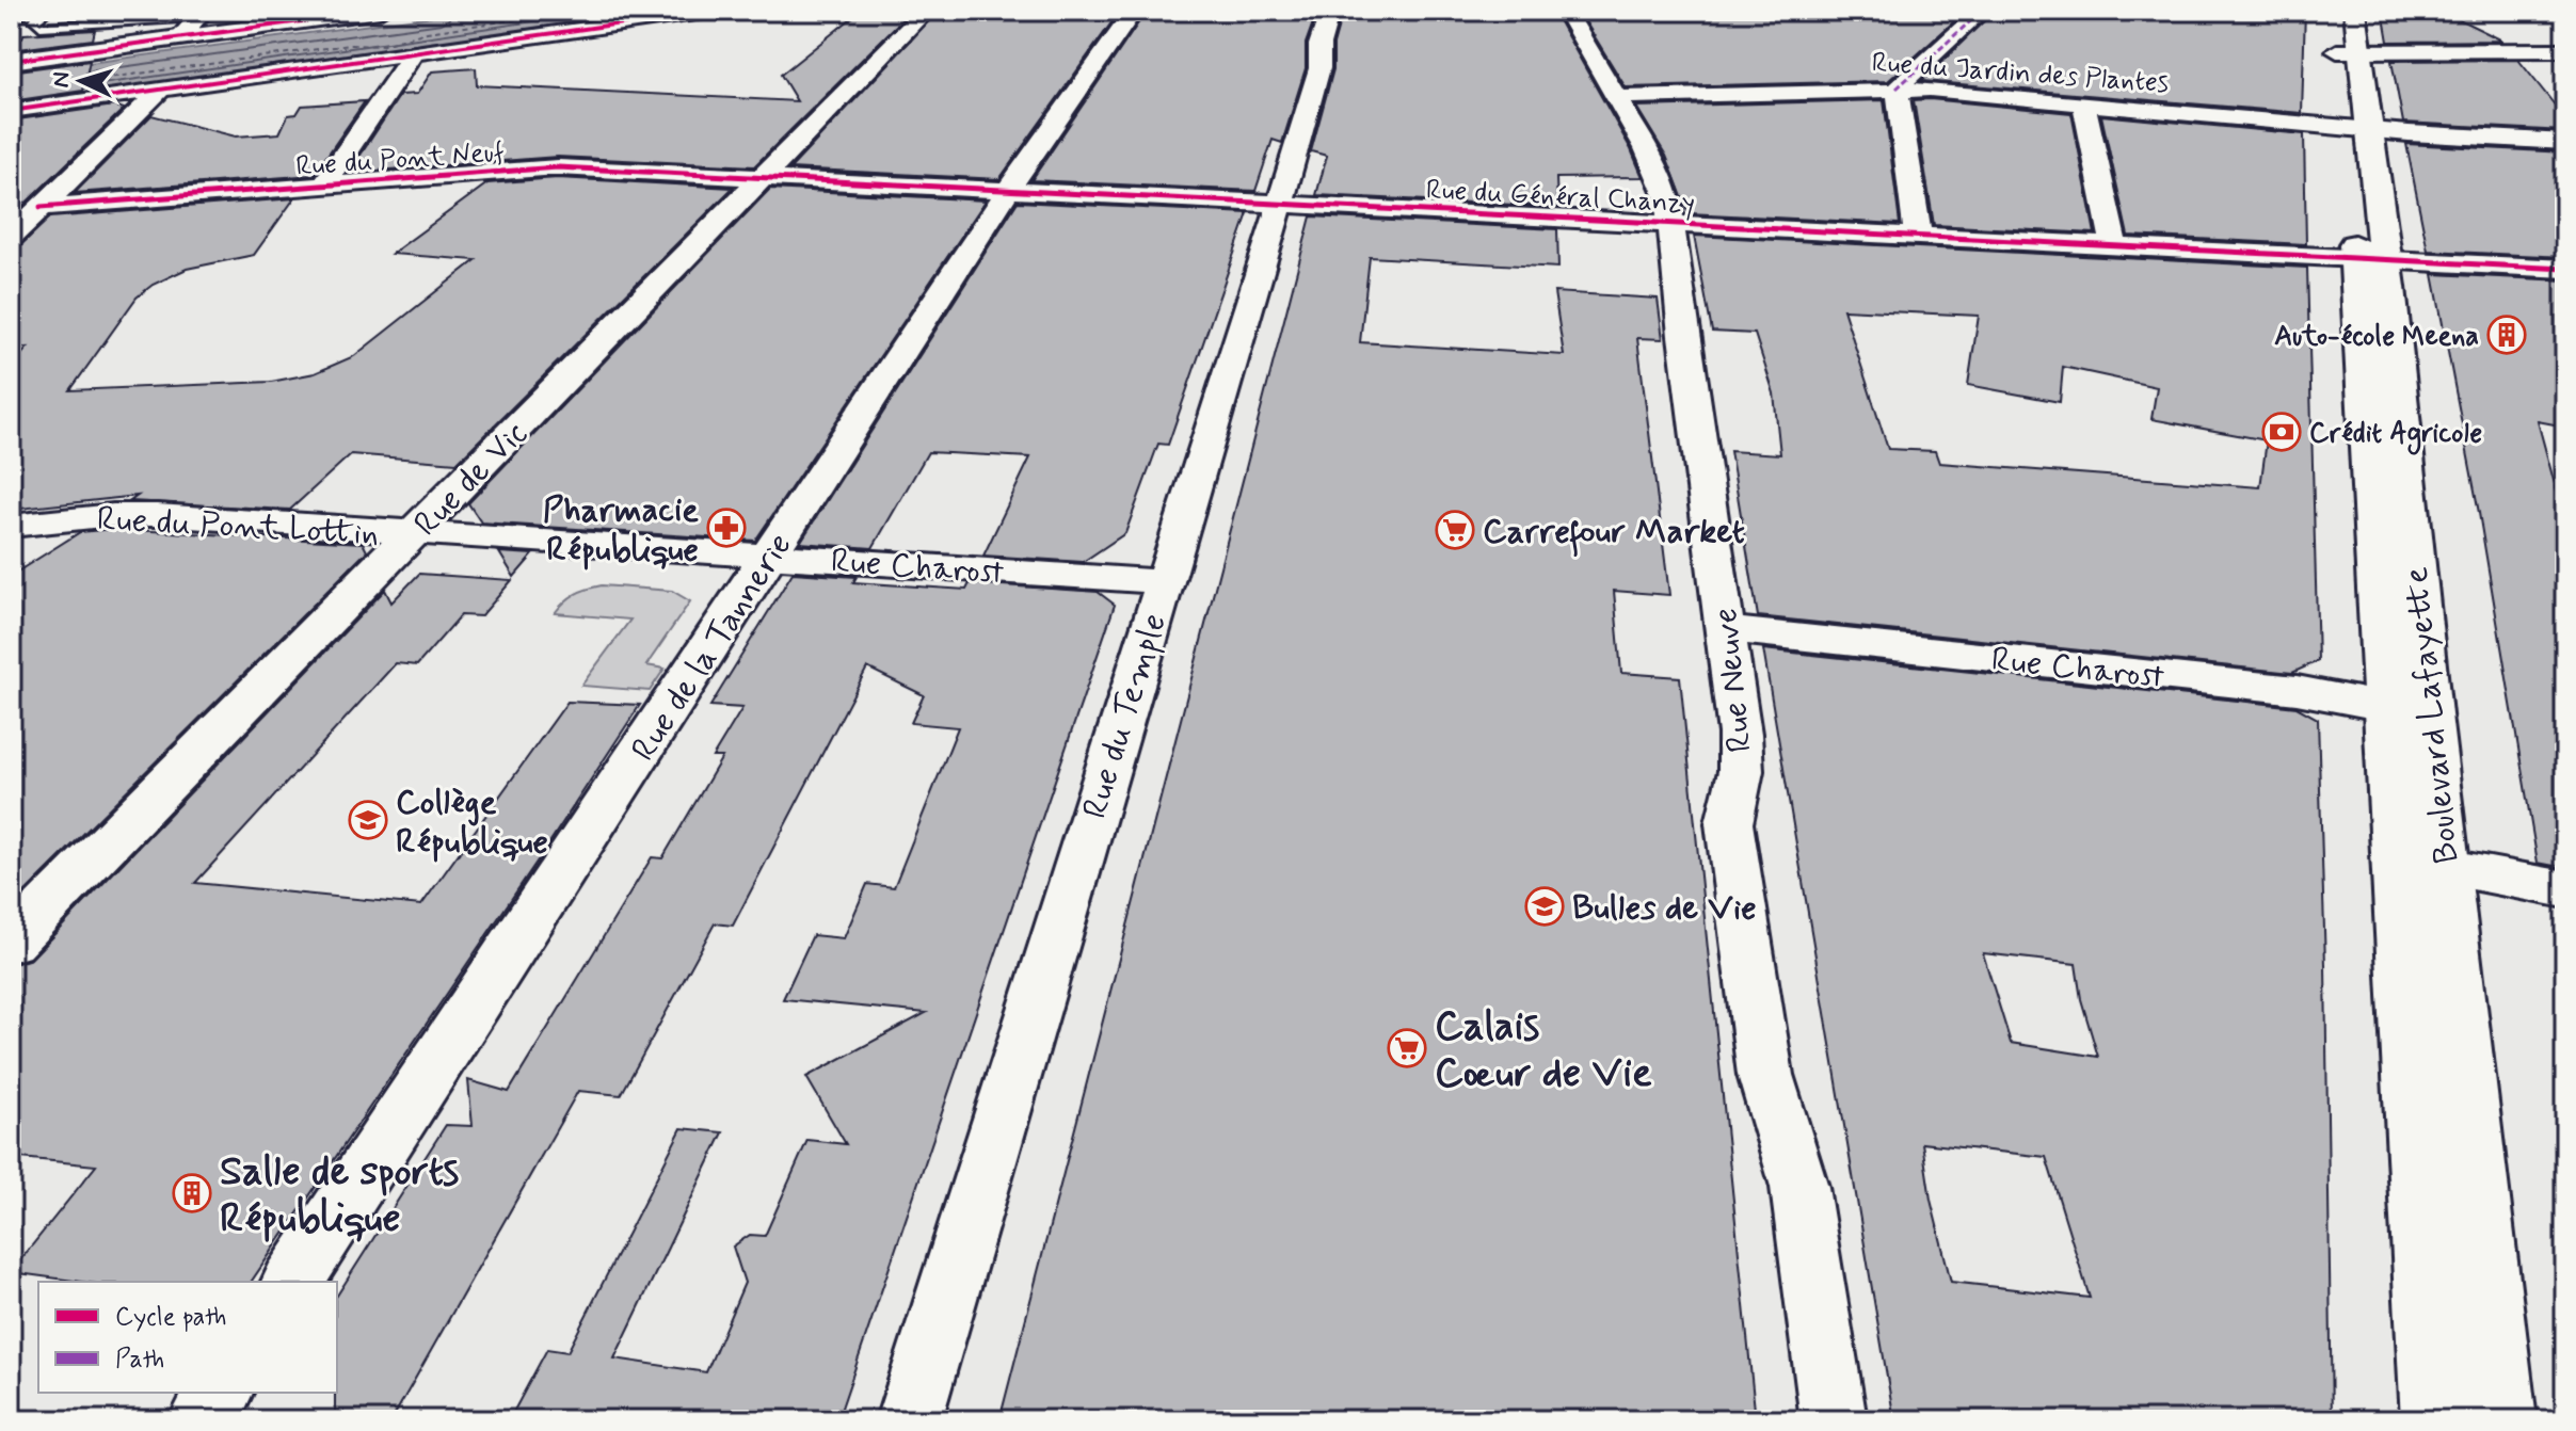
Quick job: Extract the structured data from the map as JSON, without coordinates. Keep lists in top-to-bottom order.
{
  "streets": {
    "main road": ["Boulevard Lafayette"],
    "street": [
      "Rue du Jardin des Plantes",
      "Rue du Pont Neuf",
      "Rue du Général Chanzy",
      "Rue de Vic",
      "Rue du Pont Lottin",
      "Rue Charost",
      "Rue de la Tannerie",
      "Rue Neuve",
      "Rue du Temple"
    ]
  },
  "crossings": [
    ["Rue du Jardin des Plantes", "Rue Neuve"],
    ["Rue du Jardin des Plantes", "Boulevard Lafayette"],
    ["Rue du Pont Neuf", "Rue du Général Chanzy"],
    ["Rue du Pont Neuf", "Rue de Vic"],
    ["Rue du Général Chanzy", "Rue de Vic"],
    ["Rue du Général Chanzy", "Rue de la Tannerie"],
    ["Rue du Général Chanzy", "Rue Neuve"],
    ["Rue du Général Chanzy", "Rue du Temple"],
    ["Rue du Général Chanzy", "Boulevard Lafayette"],
    ["Rue de Vic", "Rue du Pont Lottin"],
    ["Rue de Vic", "Rue Charost"],
    ["Rue du Pont Lottin", "Rue Charost"],
    ["Rue Charost", "Rue de la Tannerie"],
    ["Rue Charost", "Rue Neuve"],
    ["Rue Charost", "Rue du Temple"],
    ["Rue Charost", "Boulevard Lafayette"]
  ],
  "places": {
    "building": ["Auto-école Meena", "Salle de sports République"],
    "bank": ["Crédit Agricole"],
    "pharmacy": ["Pharmacie République"],
    "supermarket": ["Carrefour Market", "Calais Cœur de Vie"],
    "school or university": ["Collège République", "Bulles de Vie"]
  },
  "legend": ["Cycle path", "Path"],
  "north": "left"
}
